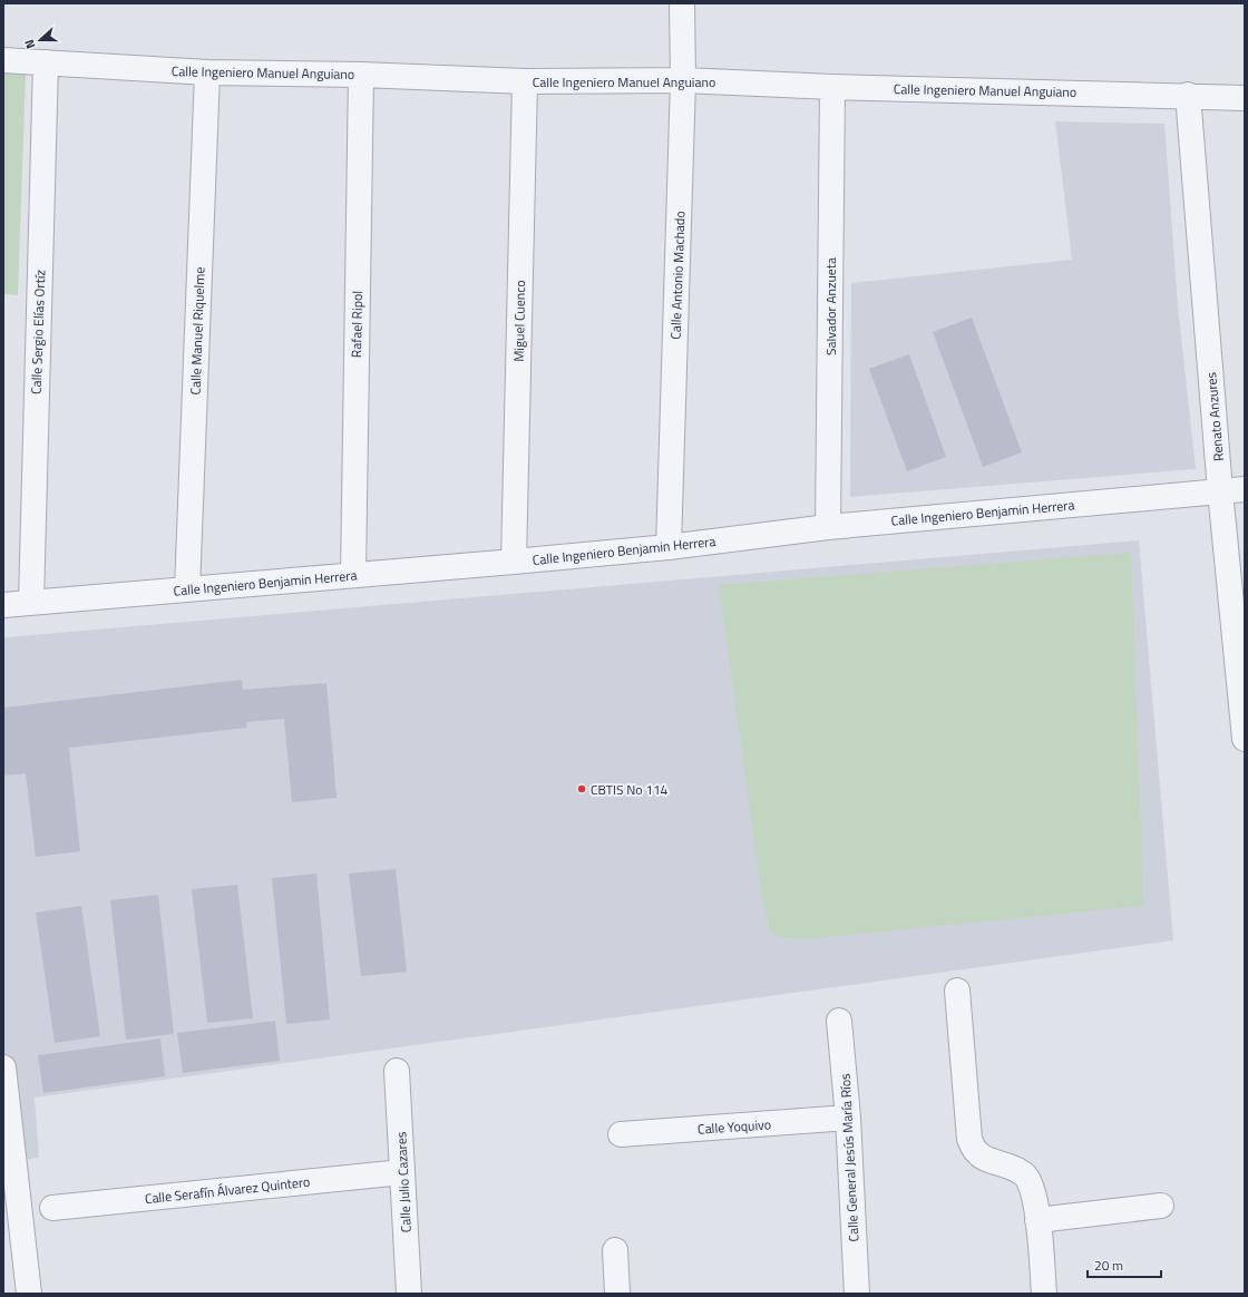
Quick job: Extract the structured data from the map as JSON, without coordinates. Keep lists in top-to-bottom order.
{
  "streets": {
    "street": [
      "Calle Ingeniero Manuel Anguiano",
      "Calle Antonio Machado",
      "Salvador Anzueta",
      "Miguel Cuenco",
      "Rafael Ripol",
      "Calle Manuel Riquelme",
      "Calle Sergio Elías Ortíz",
      "Renato Anzures",
      "Calle Ingeniero Benjamin Herrera",
      "Calle Yoquivo",
      "Calle General Jesús María Ríos",
      "Calle Julio Cazares",
      "Calle Serafín Álvarez Quintero"
    ]
  },
  "crossings": [
    ["Calle Ingeniero Manuel Anguiano", "Calle Antonio Machado"],
    ["Calle Ingeniero Manuel Anguiano", "Salvador Anzueta"],
    ["Calle Ingeniero Manuel Anguiano", "Miguel Cuenco"],
    ["Calle Ingeniero Manuel Anguiano", "Rafael Ripol"],
    ["Calle Ingeniero Manuel Anguiano", "Calle Manuel Riquelme"],
    ["Calle Ingeniero Manuel Anguiano", "Calle Sergio Elías Ortíz"],
    ["Calle Ingeniero Manuel Anguiano", "Renato Anzures"],
    ["Calle Antonio Machado", "Calle Ingeniero Benjamin Herrera"],
    ["Salvador Anzueta", "Calle Ingeniero Benjamin Herrera"],
    ["Miguel Cuenco", "Calle Ingeniero Benjamin Herrera"],
    ["Rafael Ripol", "Calle Ingeniero Benjamin Herrera"],
    ["Calle Manuel Riquelme", "Calle Ingeniero Benjamin Herrera"],
    ["Calle Sergio Elías Ortíz", "Calle Ingeniero Benjamin Herrera"],
    ["Renato Anzures", "Calle Ingeniero Benjamin Herrera"],
    ["Calle Yoquivo", "Calle General Jesús María Ríos"],
    ["Calle Julio Cazares", "Calle Serafín Álvarez Quintero"]
  ],
  "places": ["CBTIS No 114"],
  "scale_bar": "20 m",
  "north": "left"
}
